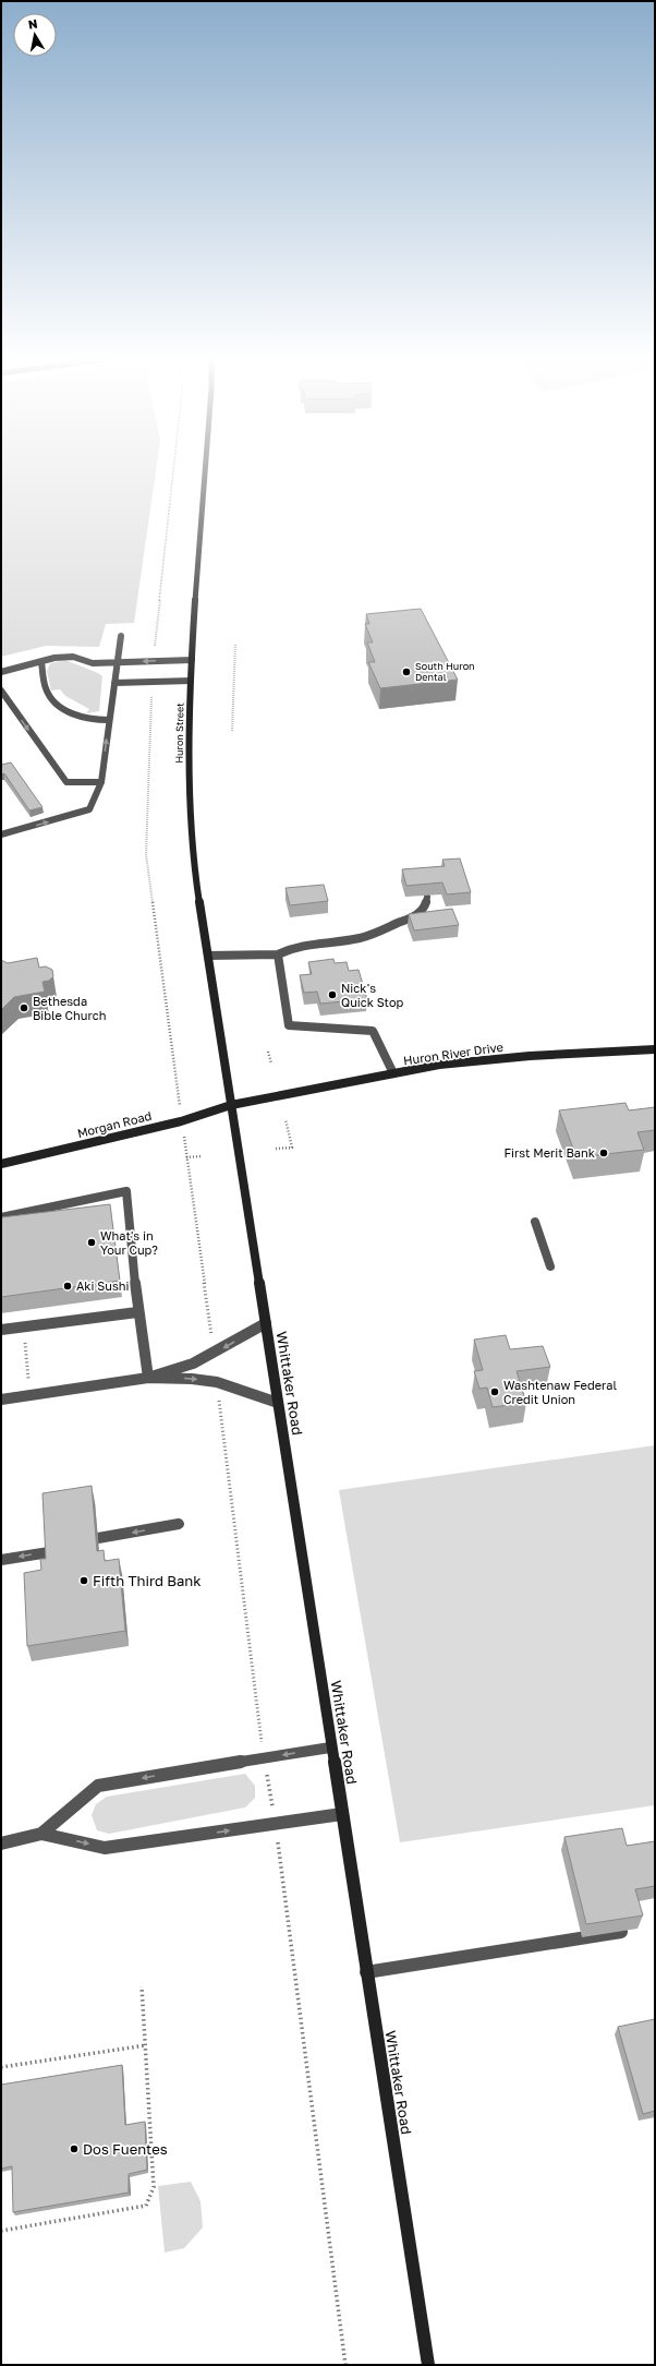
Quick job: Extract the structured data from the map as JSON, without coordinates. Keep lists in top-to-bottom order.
{
  "streets": {
    "main road": [
      "Huron Street",
      "Huron River Drive",
      "Morgan Road",
      "Whittaker Road"
    ]
  },
  "crossings": [
    ["Huron Street", "Huron River Drive"],
    ["Huron Street", "Morgan Road"],
    ["Huron Street", "Whittaker Road"],
    ["Huron River Drive", "Morgan Road"],
    ["Huron River Drive", "Whittaker Road"],
    ["Morgan Road", "Whittaker Road"]
  ],
  "places": [
    "South Huron Dental",
    "Nick's Quick Stop",
    "Bethesda Bible Church",
    "First Merit Bank",
    "What's in Your Cup?",
    "Aki Sushi",
    "Washtenaw Federal Credit Union",
    "Fifth Third Bank",
    "Dos Fuentes"
  ],
  "north": "top"
}
